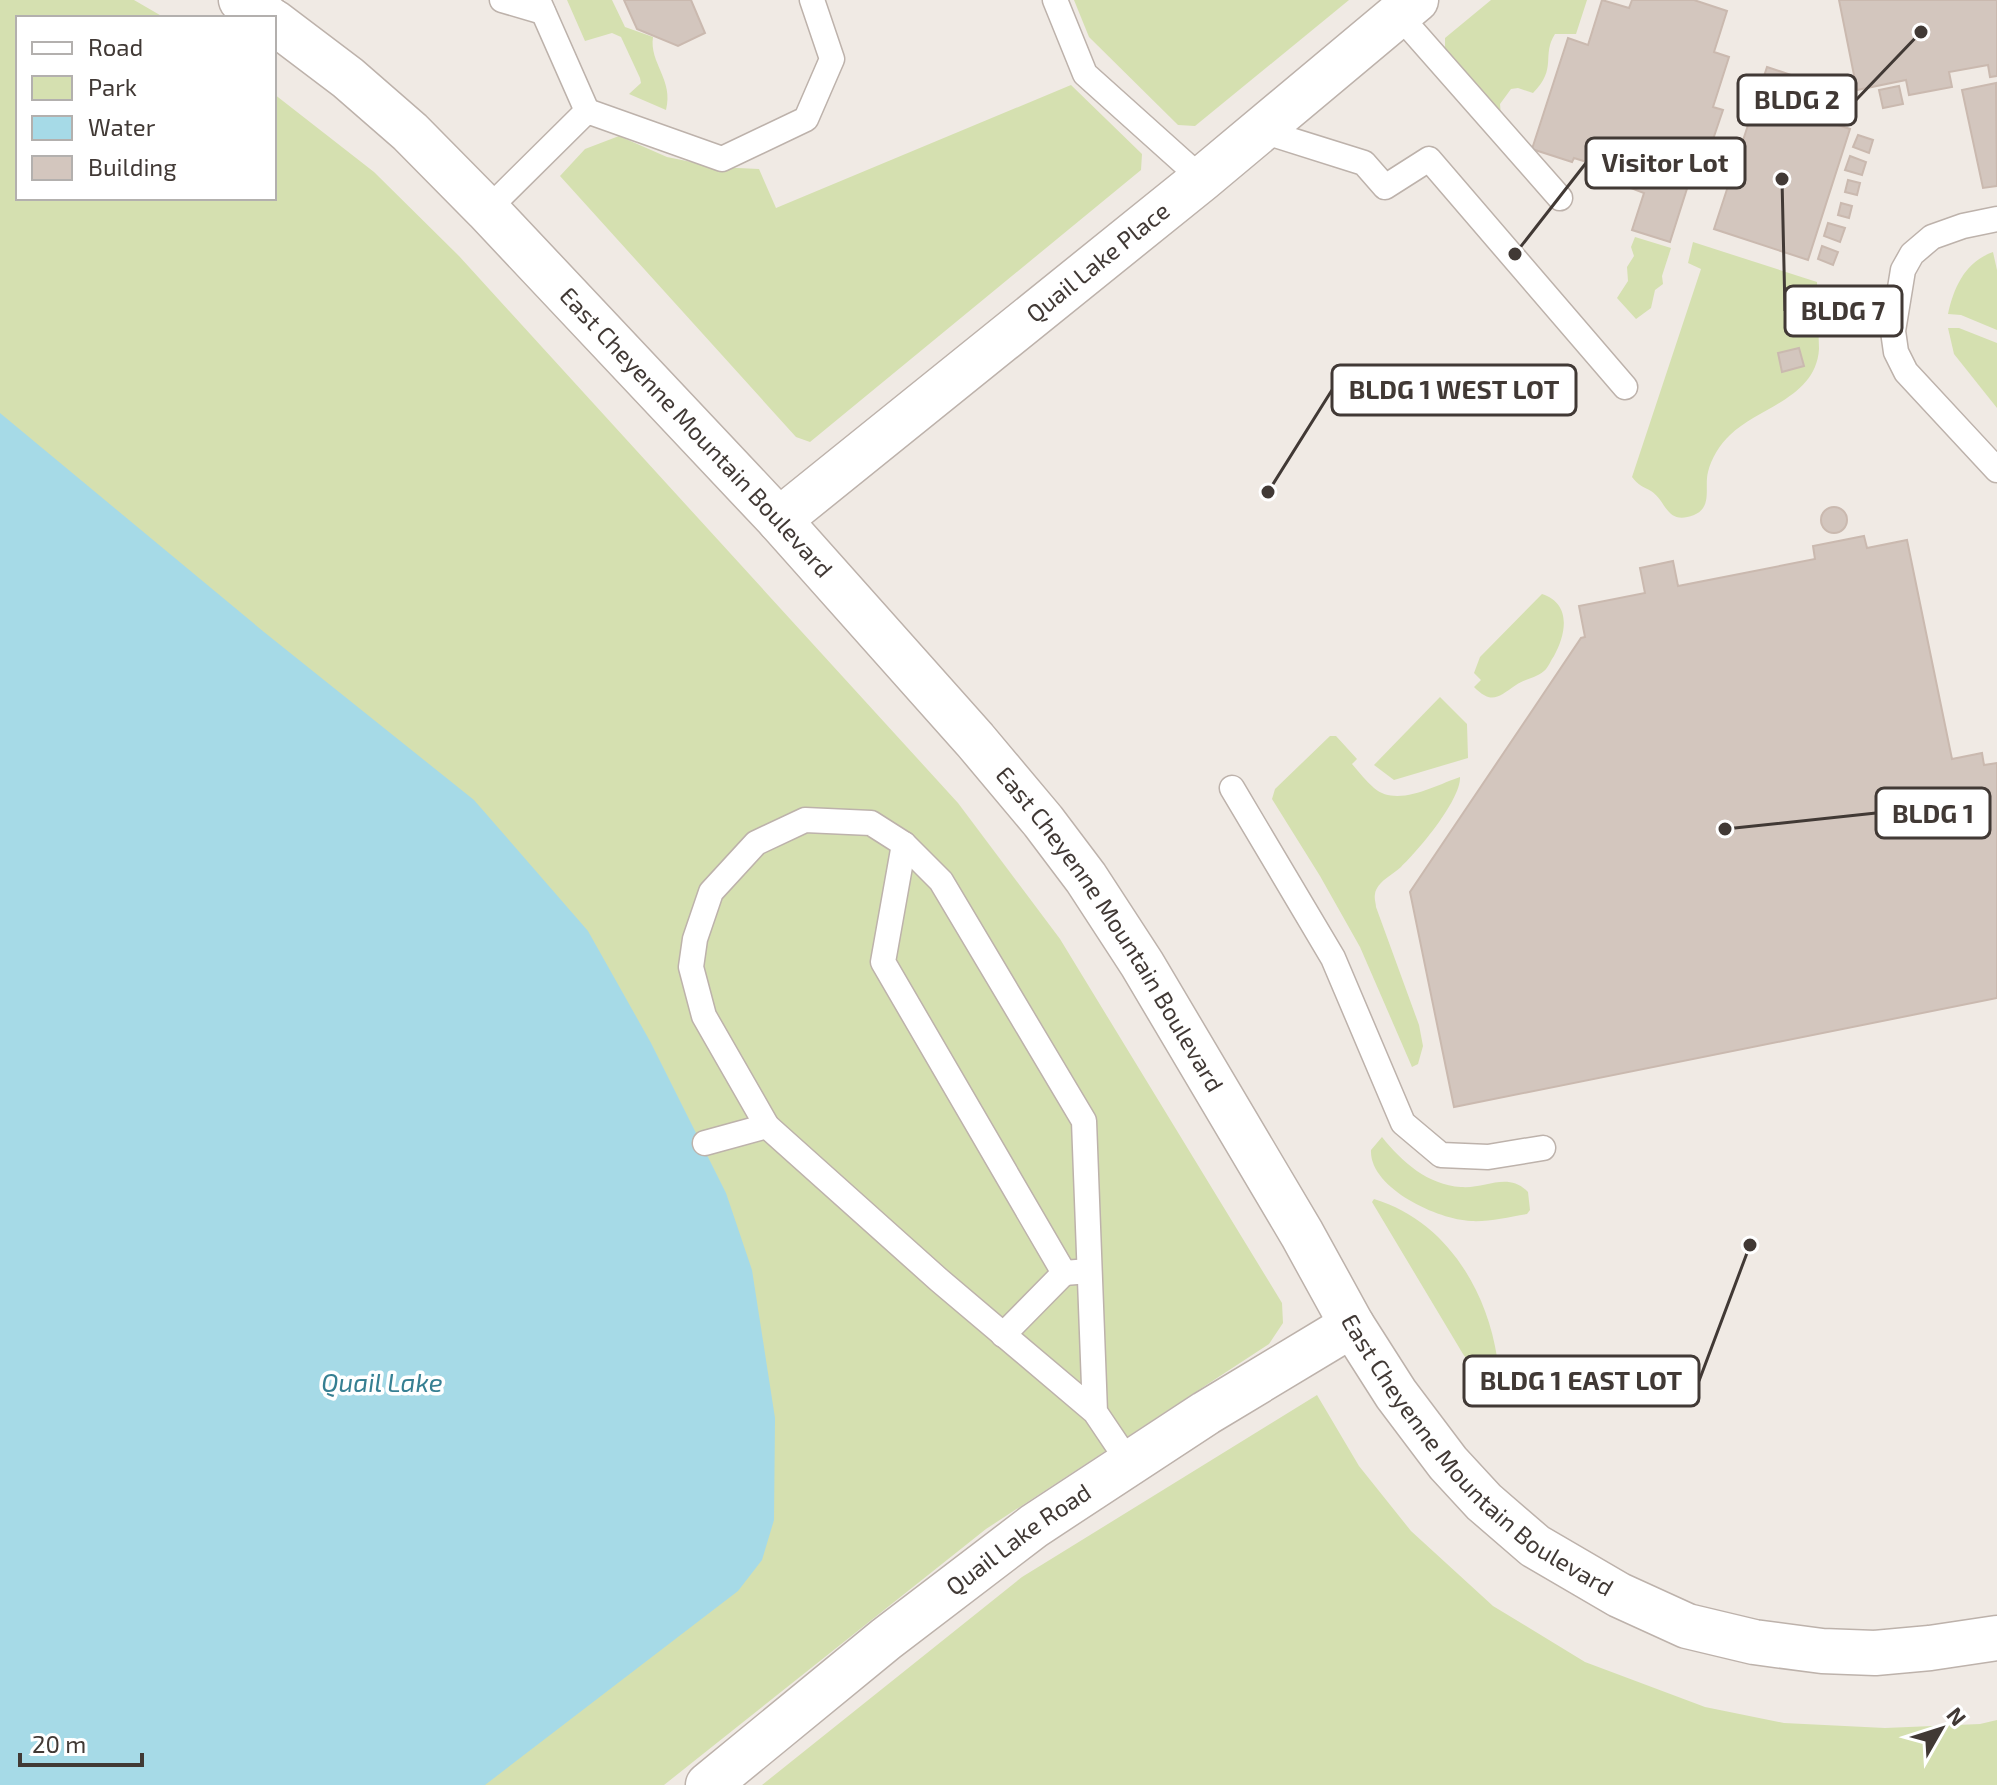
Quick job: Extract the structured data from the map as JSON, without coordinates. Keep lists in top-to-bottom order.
{
  "streets": {
    "street": ["Quail Lake Place", "East Cheyenne Mountain Boulevard", "Quail Lake Road"]
  },
  "crossings": [
    ["Quail Lake Place", "East Cheyenne Mountain Boulevard"],
    ["East Cheyenne Mountain Boulevard", "Quail Lake Road"]
  ],
  "water": ["Quail Lake"],
  "places": [
    "BLDG 2",
    "BLDG 7",
    "Visitor Lot",
    "BLDG 1 WEST LOT",
    "BLDG 1",
    "BLDG 1 EAST LOT"
  ],
  "legend": [
    "Road",
    "Park",
    "Water",
    "Building"
  ],
  "scale_bar": "20 m",
  "north": "top right"
}
